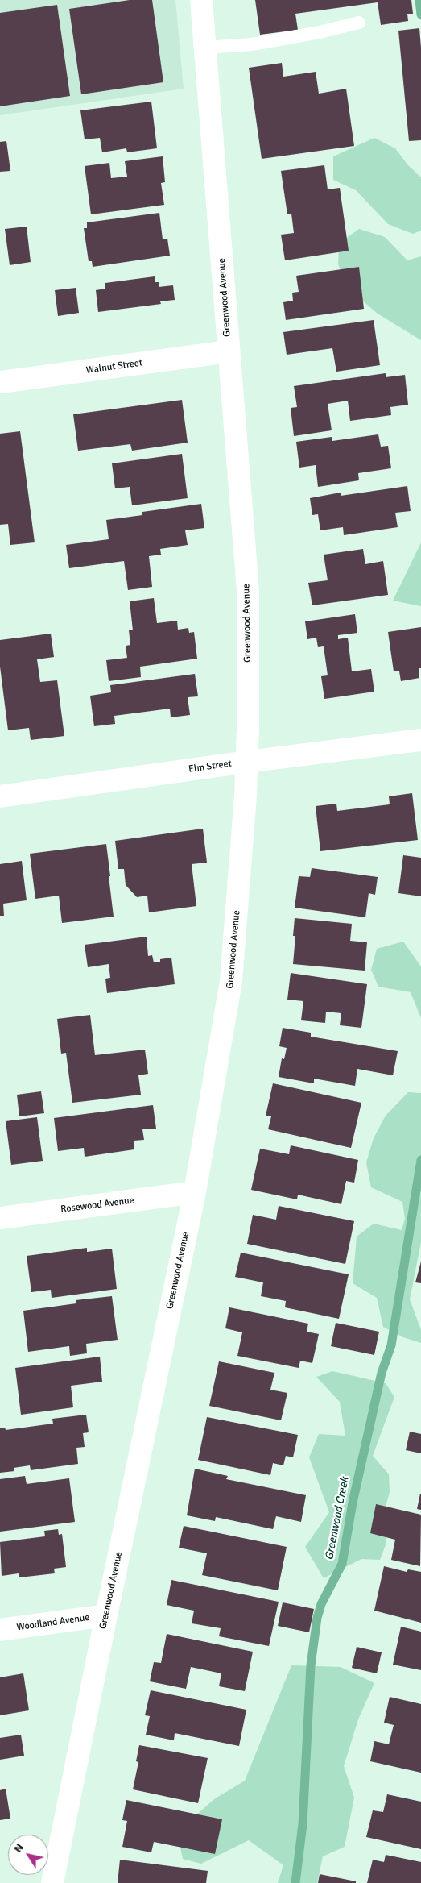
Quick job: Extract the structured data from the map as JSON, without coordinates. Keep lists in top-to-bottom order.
{
  "streets": {
    "street": [
      "Greenwood Avenue",
      "Walnut Street",
      "Elm Street",
      "Rosewood Avenue",
      "Woodland Avenue"
    ]
  },
  "crossings": [
    ["Greenwood Avenue", "Walnut Street"],
    ["Greenwood Avenue", "Elm Street"],
    ["Greenwood Avenue", "Rosewood Avenue"],
    ["Greenwood Avenue", "Woodland Avenue"]
  ],
  "water": ["Greenwood Creek"],
  "north": "top left"
}
